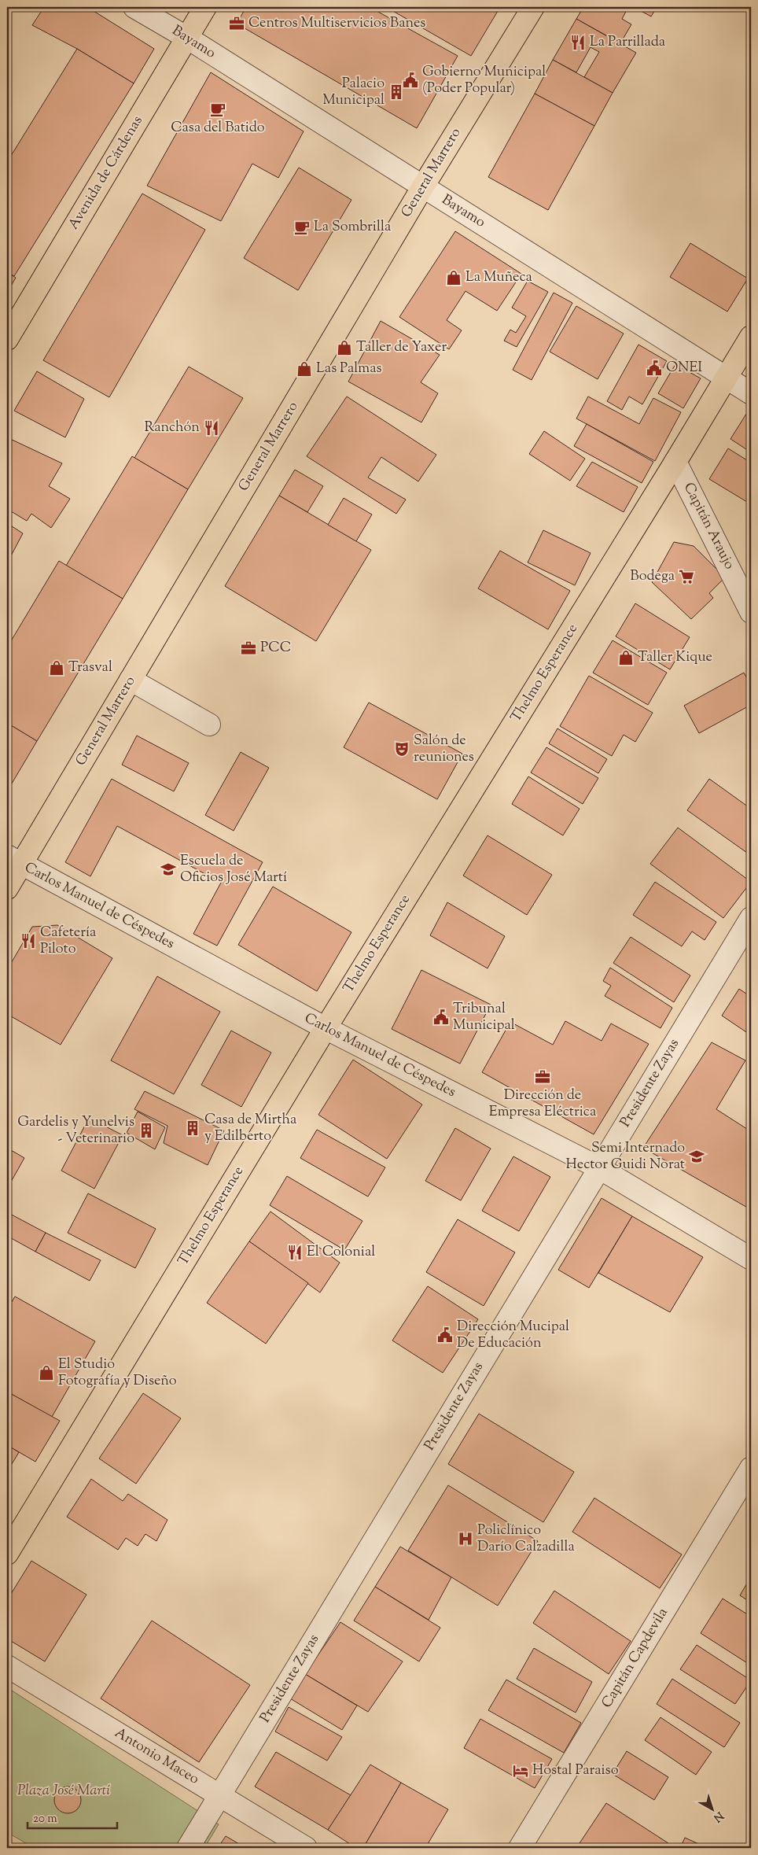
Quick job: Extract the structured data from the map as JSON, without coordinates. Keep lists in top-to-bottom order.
{
  "streets": {
    "main road": ["Avenida de Cárdenas", "General Marrero", "Thelmo Esperance"],
    "street": [
      "Bayamo",
      "Capitán Araujo",
      "Carlos Manuel de Céspedes",
      "Presidente Zayas",
      "Capitán Capdevila",
      "Antonio Maceo"
    ]
  },
  "crossings": [
    ["Bayamo", "Avenida de Cárdenas"],
    ["Bayamo", "General Marrero"],
    ["Bayamo", "Thelmo Esperance"],
    ["General Marrero", "Carlos Manuel de Céspedes"],
    ["Capitán Araujo", "Thelmo Esperance"],
    ["Thelmo Esperance", "Carlos Manuel de Céspedes"],
    ["Carlos Manuel de Céspedes", "Presidente Zayas"],
    ["Presidente Zayas", "Antonio Maceo"]
  ],
  "parks": ["Plaza José Martí"],
  "places": {
    "office": ["Centros Multiservicios Banes", "PCC", "Dirección de Empresa Eléctrica"],
    "restaurant": [
      "La Parrillada",
      "Ranchón",
      "Cafetería Piloto",
      "El Colonial"
    ],
    "public building": [
      "Gobierno Municipal (Poder Popular)",
      "ONEI",
      "Tribunal Municipal",
      "Dirección Mucipal De Educación"
    ],
    "building": ["Palacio Municipal", "Casa de Mirtha y Edilberto", "Gardelis y Yunelvis - Veterinario"],
    "cafe": ["Casa del Batido", "La Sombrilla"],
    "shop": [
      "La Muñeca",
      "Taller de Yaxer",
      "Las Palmas",
      "Taller Kique",
      "Trasval",
      "El Studio Fotografía y Diseño"
    ],
    "supermarket": ["Bodega"],
    "theatre": ["Salón de reuniones"],
    "school or university": ["Escuela de Oficios José Martí", "Semi Internado Hector Guidi Norat"],
    "hospital": ["Policlínico Darío Calzadilla"],
    "hotel": ["Hostal Paraiso"]
  },
  "scale_bar": "20 m",
  "north": "bottom right"
}
